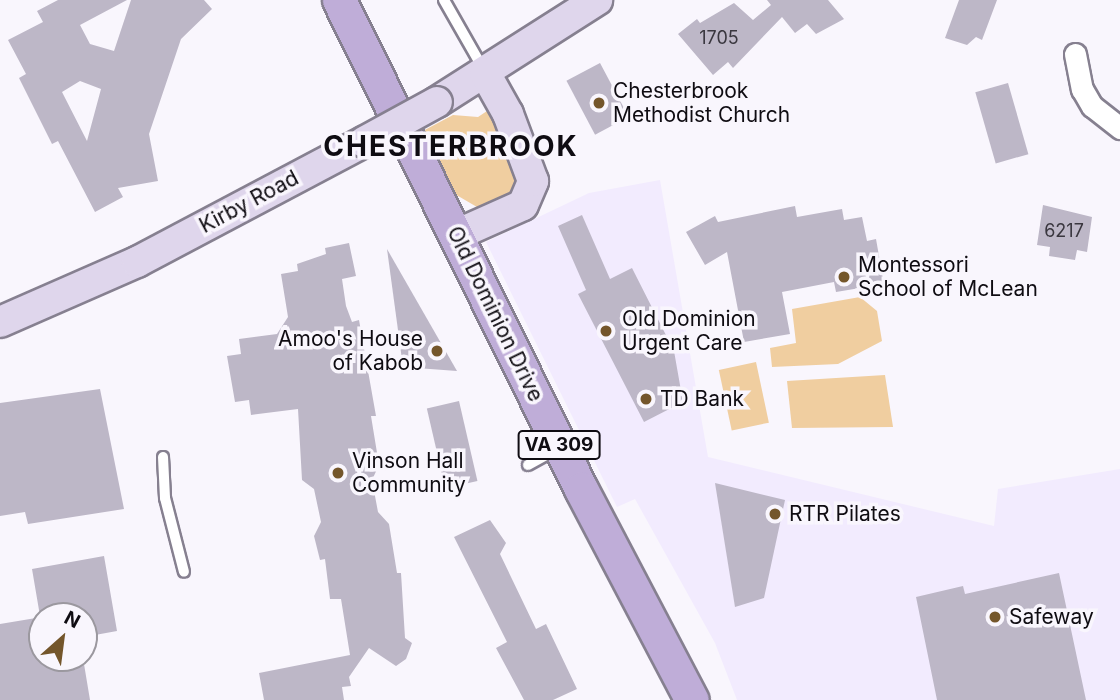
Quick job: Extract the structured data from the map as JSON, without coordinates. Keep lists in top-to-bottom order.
{
  "streets": {
    "main road": ["Kirby Road", "Old Dominion Drive", "VA 309"]
  },
  "districts": ["CHESTERBROOK"],
  "places": [
    "Chesterbrook Methodist Church",
    "Montessori School of McLean",
    "Old Dominion Urgent Care",
    "Amoo's House of Kabob",
    "TD Bank",
    "Vinson Hall Community",
    "RTR Pilates",
    "Safeway"
  ],
  "house_numbers": ["1705", "6217"],
  "north": "top right"
}
